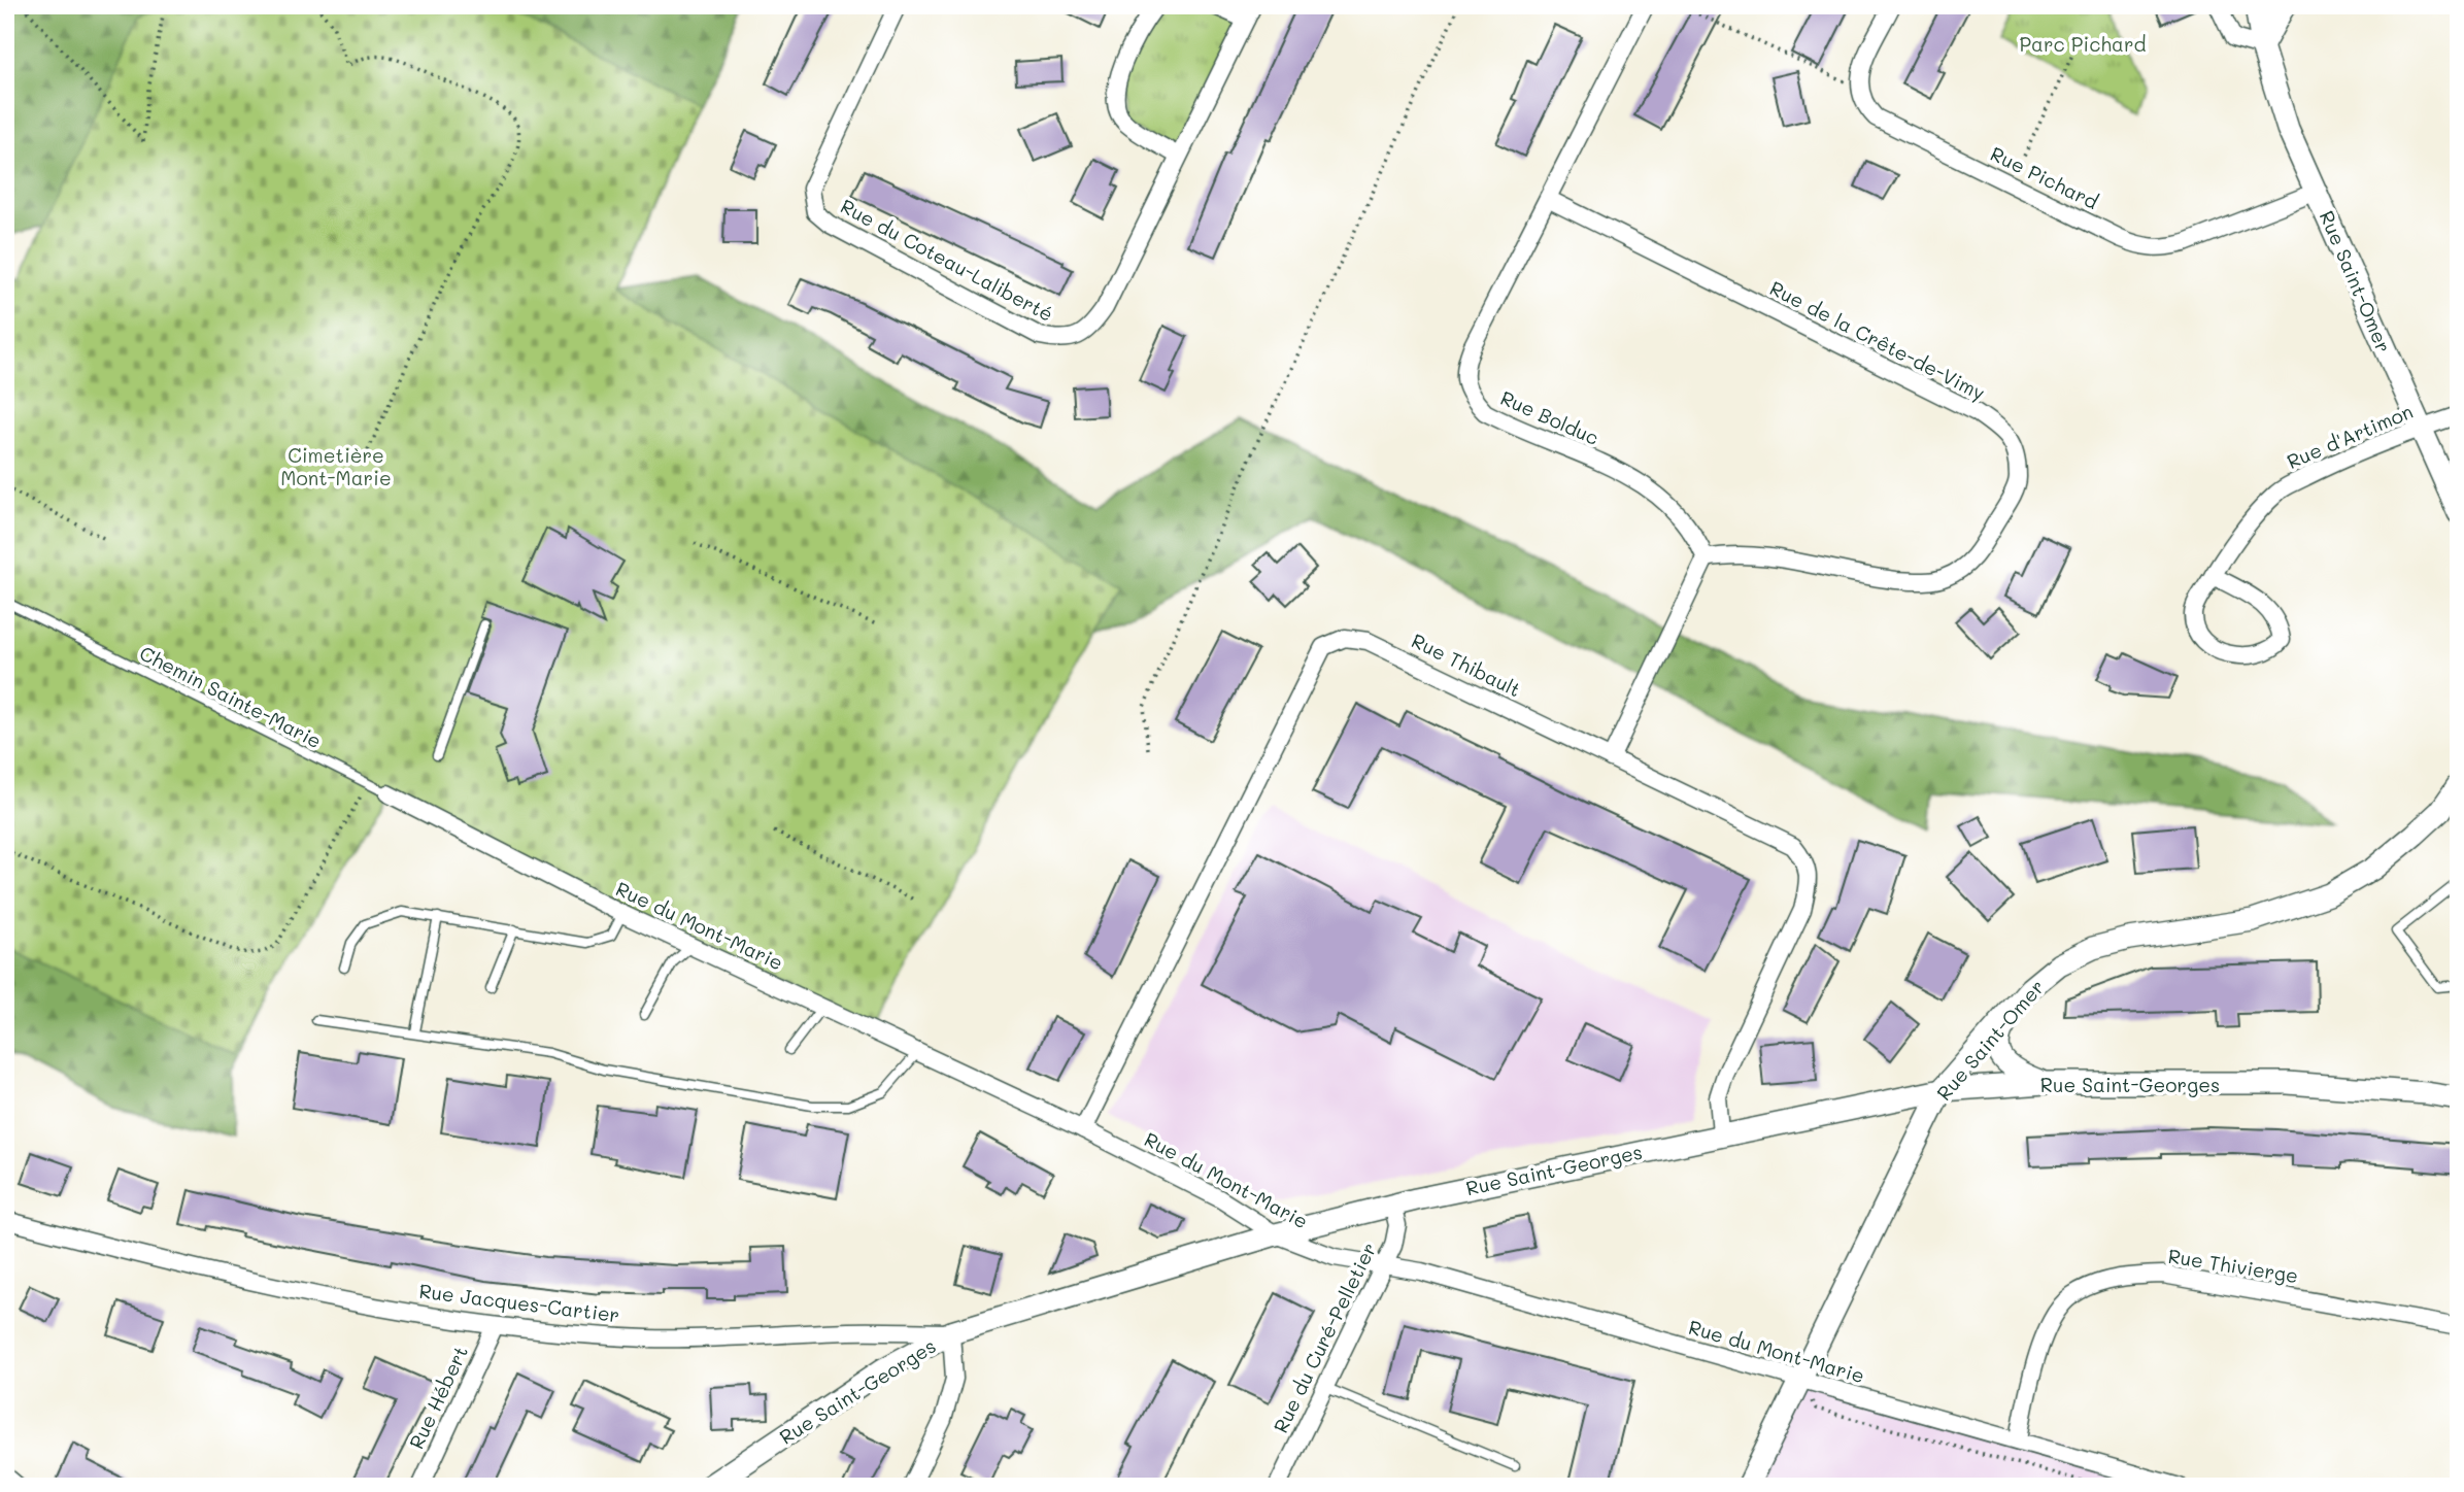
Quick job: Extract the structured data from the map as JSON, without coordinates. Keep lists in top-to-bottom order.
{
  "streets": {
    "street": [
      "Rue Pichard",
      "Rue du Coteau-Laliberté",
      "Rue Saint-Omer",
      "Rue de la Crête-de-Vimy",
      "Rue Bolduc",
      "Rue d'Artimon",
      "Rue Thibault",
      "Rue du Mont-Marie",
      "Rue Saint-Georges",
      "Rue Thivierge",
      "Rue Jacques-Cartier",
      "Rue du Curé-Pelletier",
      "Rue Hébert"
    ],
    "lane": ["Chemin Sainte-Marie"]
  },
  "crossings": [
    ["Rue Pichard", "Rue Saint-Omer"],
    ["Rue Saint-Omer", "Rue d'Artimon"],
    ["Rue Saint-Omer", "Rue du Mont-Marie"],
    ["Rue Saint-Omer", "Rue Saint-Georges"],
    ["Rue de la Crête-de-Vimy", "Rue Bolduc"],
    ["Rue Thibault", "Rue du Mont-Marie"],
    ["Rue Thibault", "Rue Saint-Georges"],
    ["Chemin Sainte-Marie", "Rue du Mont-Marie"],
    ["Rue du Mont-Marie", "Rue Saint-Georges"],
    ["Rue du Mont-Marie", "Rue Thivierge"],
    ["Rue du Mont-Marie", "Rue du Curé-Pelletier"],
    ["Rue Saint-Georges", "Rue Jacques-Cartier"],
    ["Rue Saint-Georges", "Rue du Curé-Pelletier"],
    ["Rue Jacques-Cartier", "Rue Hébert"]
  ],
  "parks": ["Parc Pichard", "Cimetière Mont-Marie"]
}
